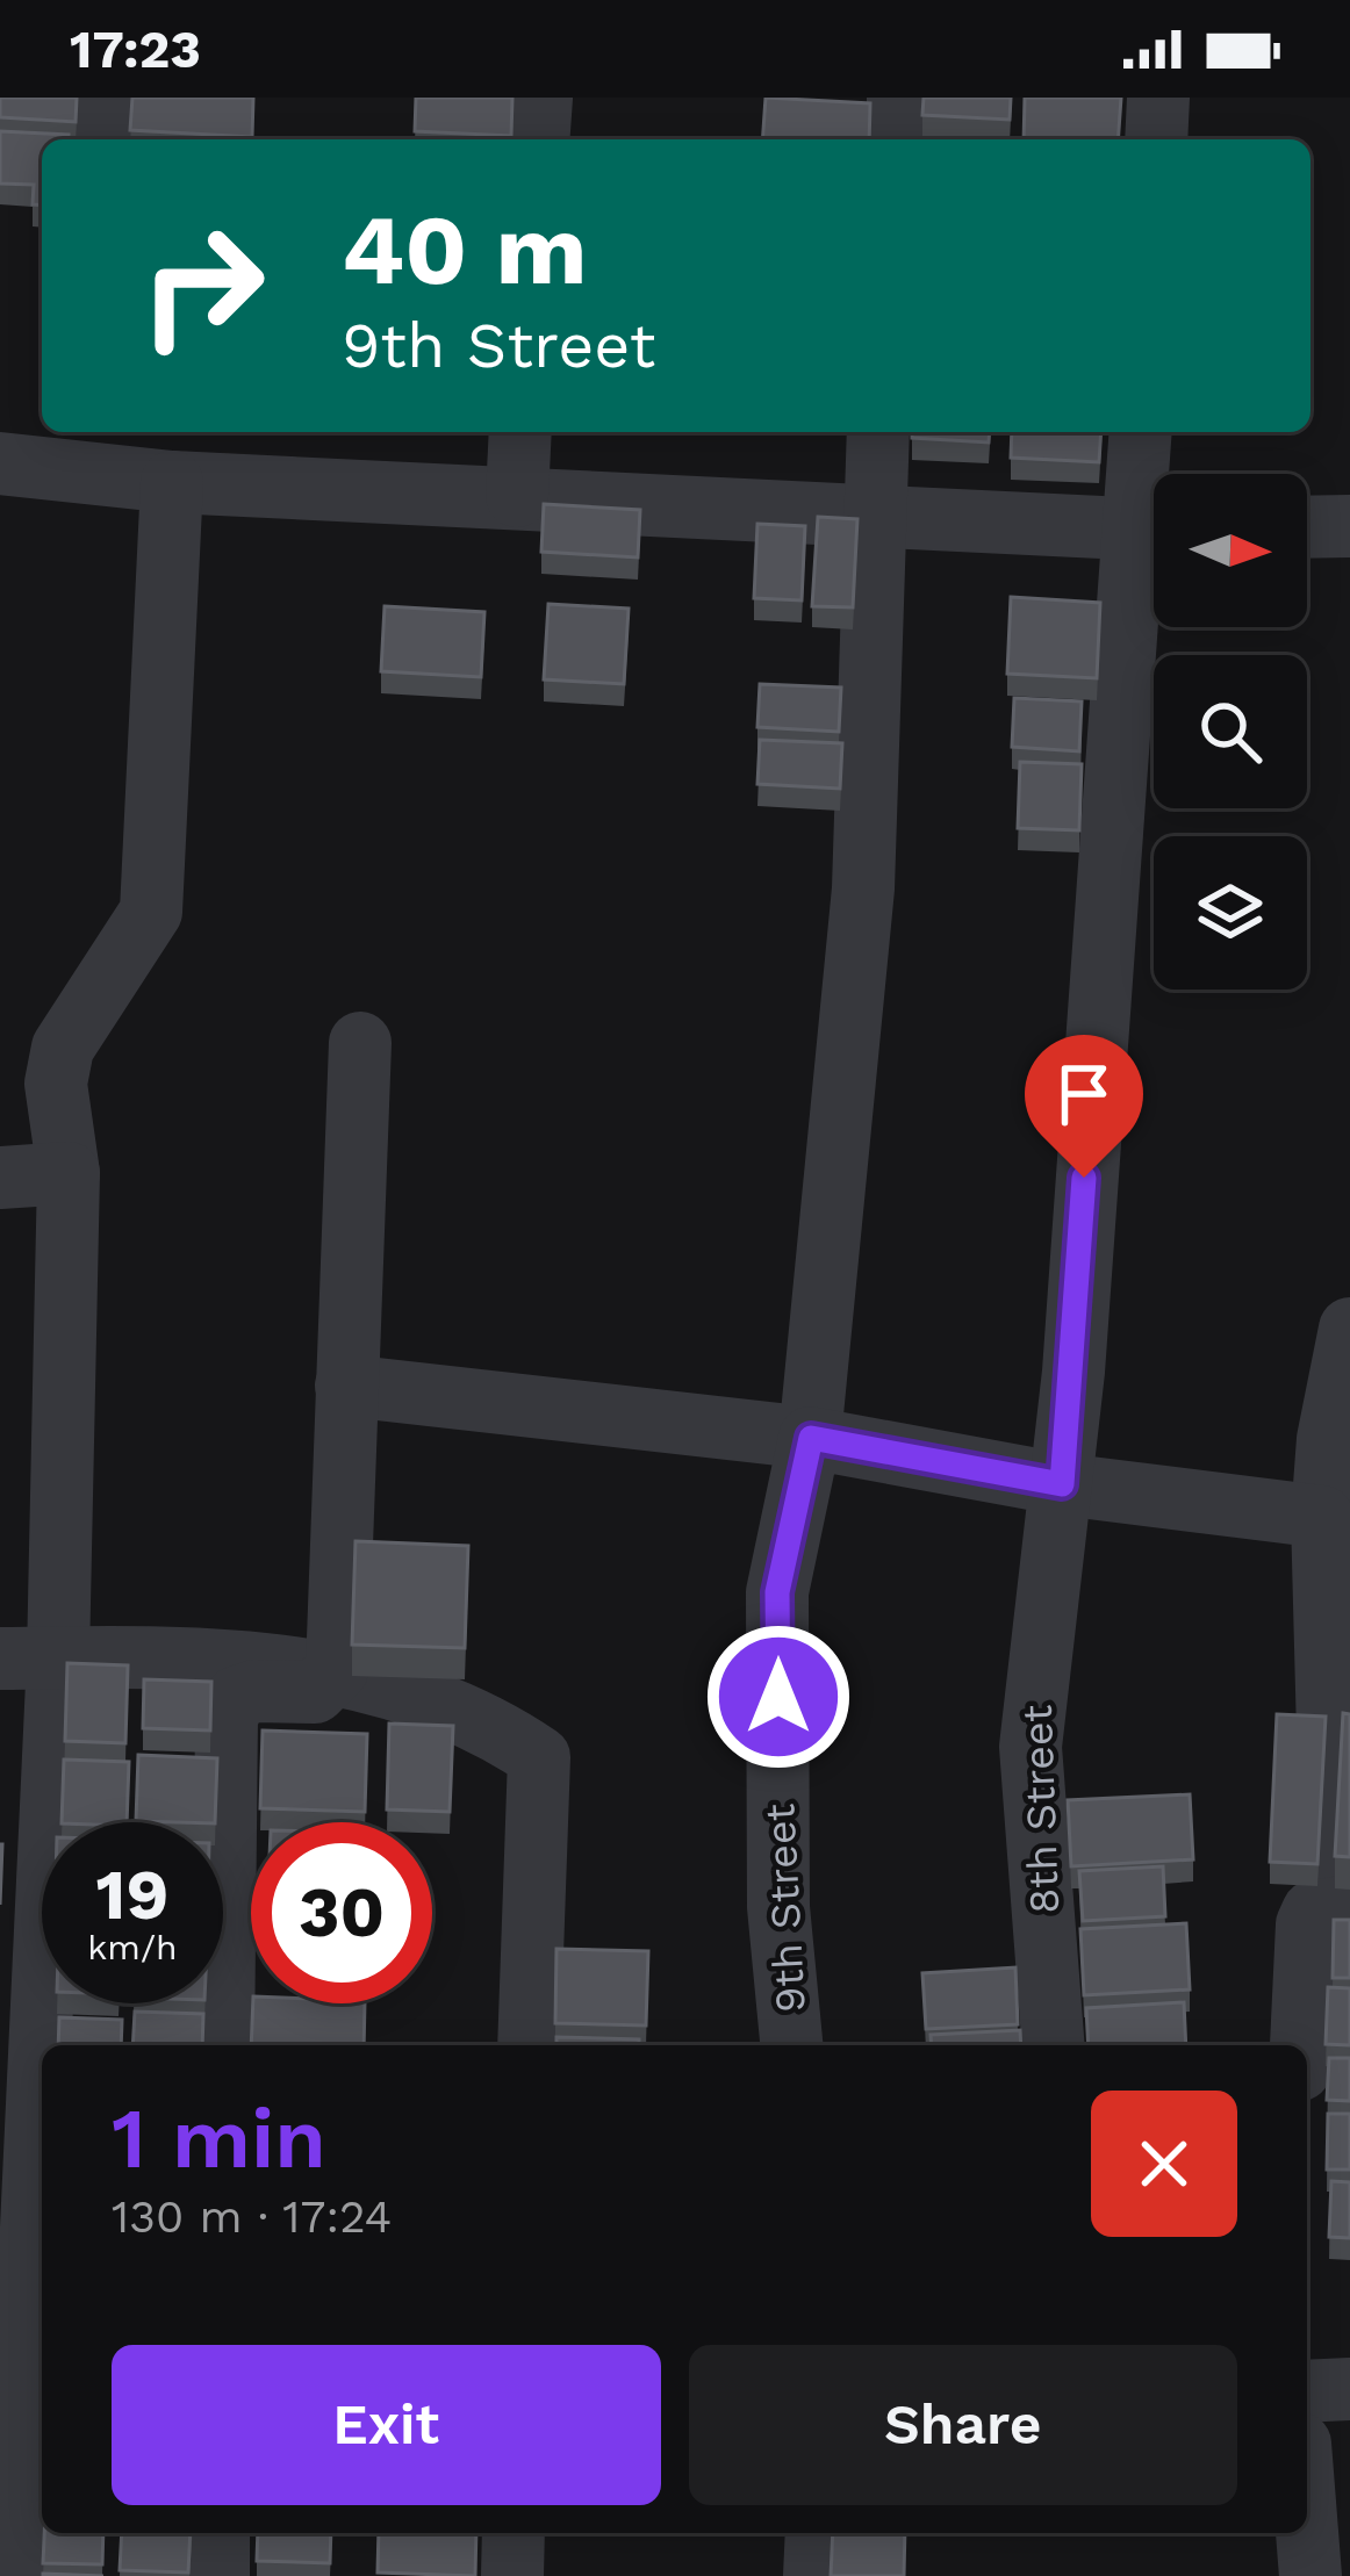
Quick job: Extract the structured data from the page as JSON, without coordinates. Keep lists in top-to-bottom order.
{
  "streets": {
    "street": ["8th Street", "9th Street"]
  },
  "north": "right",
  "page": {
    "status": "17:23",
    "turn": ["40 m", "9th Street"],
    "speed": "19 km/h",
    "limit": "30",
    "heading": ["1 min", "130 m · 17:24"],
    "buttons": ["Exit", "Share"]
  }
}
